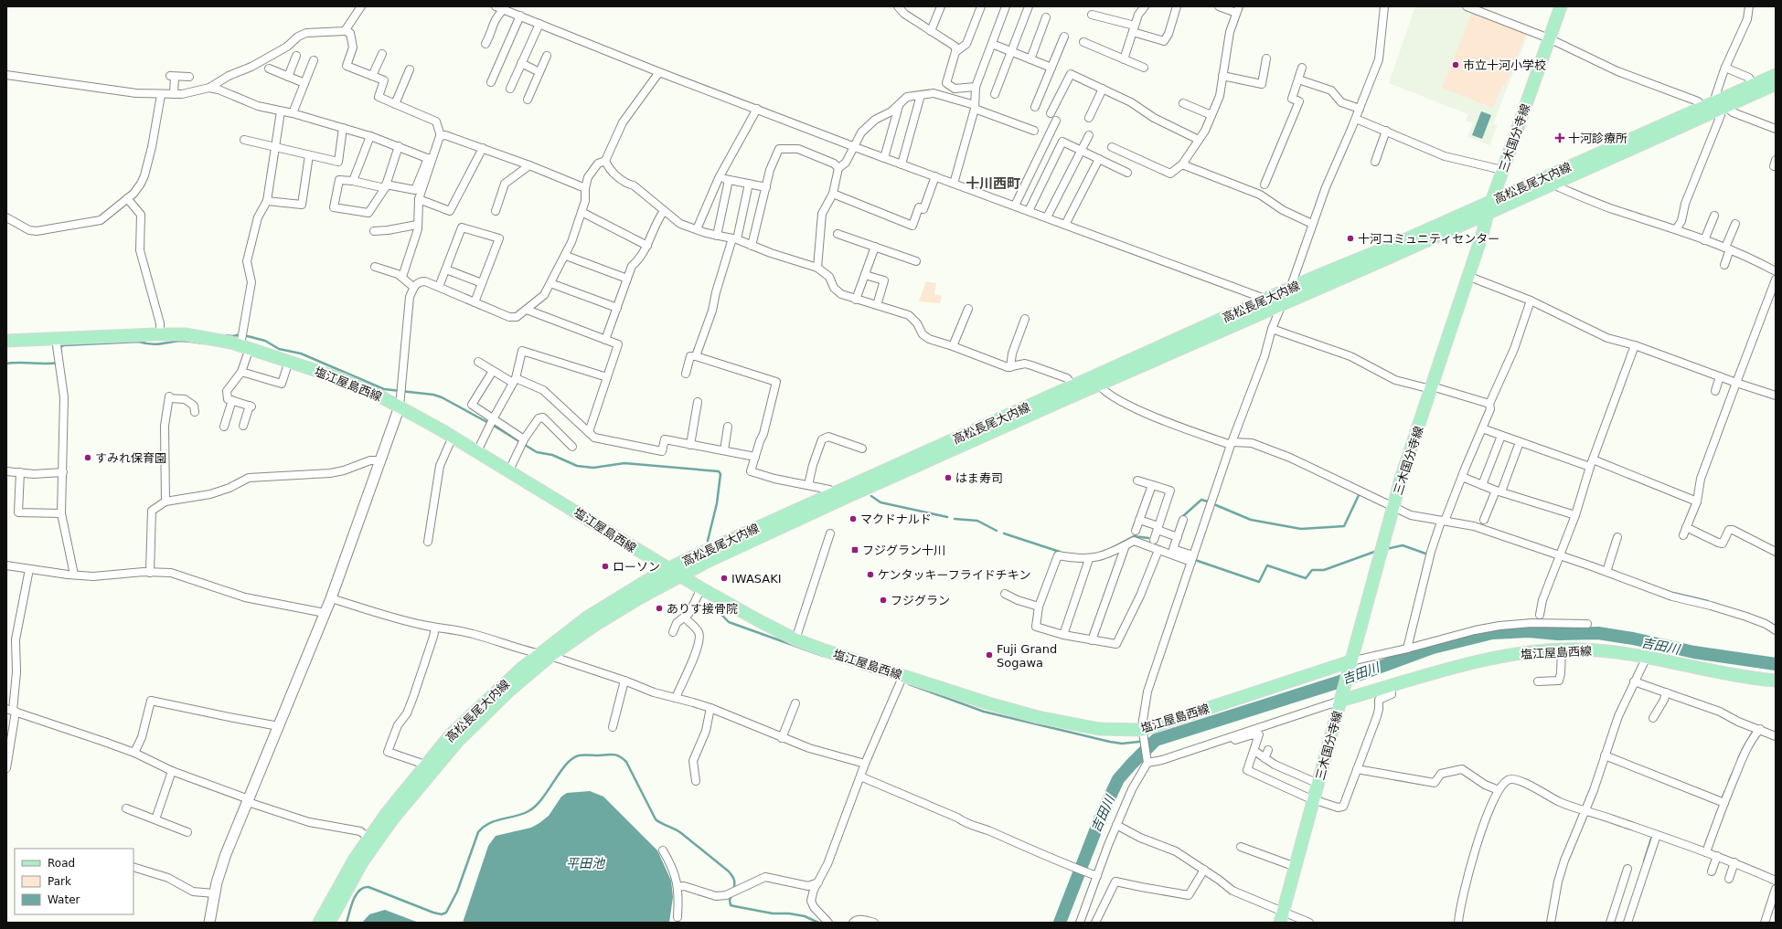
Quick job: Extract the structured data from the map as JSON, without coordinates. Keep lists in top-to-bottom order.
{
  "streets": {
    "main road": ["三木国分寺線", "高松長尾大内線", "塩江屋島西線"]
  },
  "crossings": [
    ["三木国分寺線", "高松長尾大内線"],
    ["三木国分寺線", "塩江屋島西線"],
    ["高松長尾大内線", "塩江屋島西線"]
  ],
  "districts": ["十川西町"],
  "water": ["吉田川", "平田池"],
  "places": {
    "other": [
      "市立十河小学校",
      "十河コミュニティセンター",
      "すみれ保育園",
      "はま寿司",
      "マクドナルド",
      "ローソン",
      "ケンタッキーフライドチキン",
      "IWASAKI",
      "フジグラン",
      "ありす接骨院",
      "Fuji Grand Sogawa"
    ],
    "health": ["十河診療所"],
    "transit": ["フジグラン十川"]
  },
  "legend": ["Road", "Park", "Water"]
}
